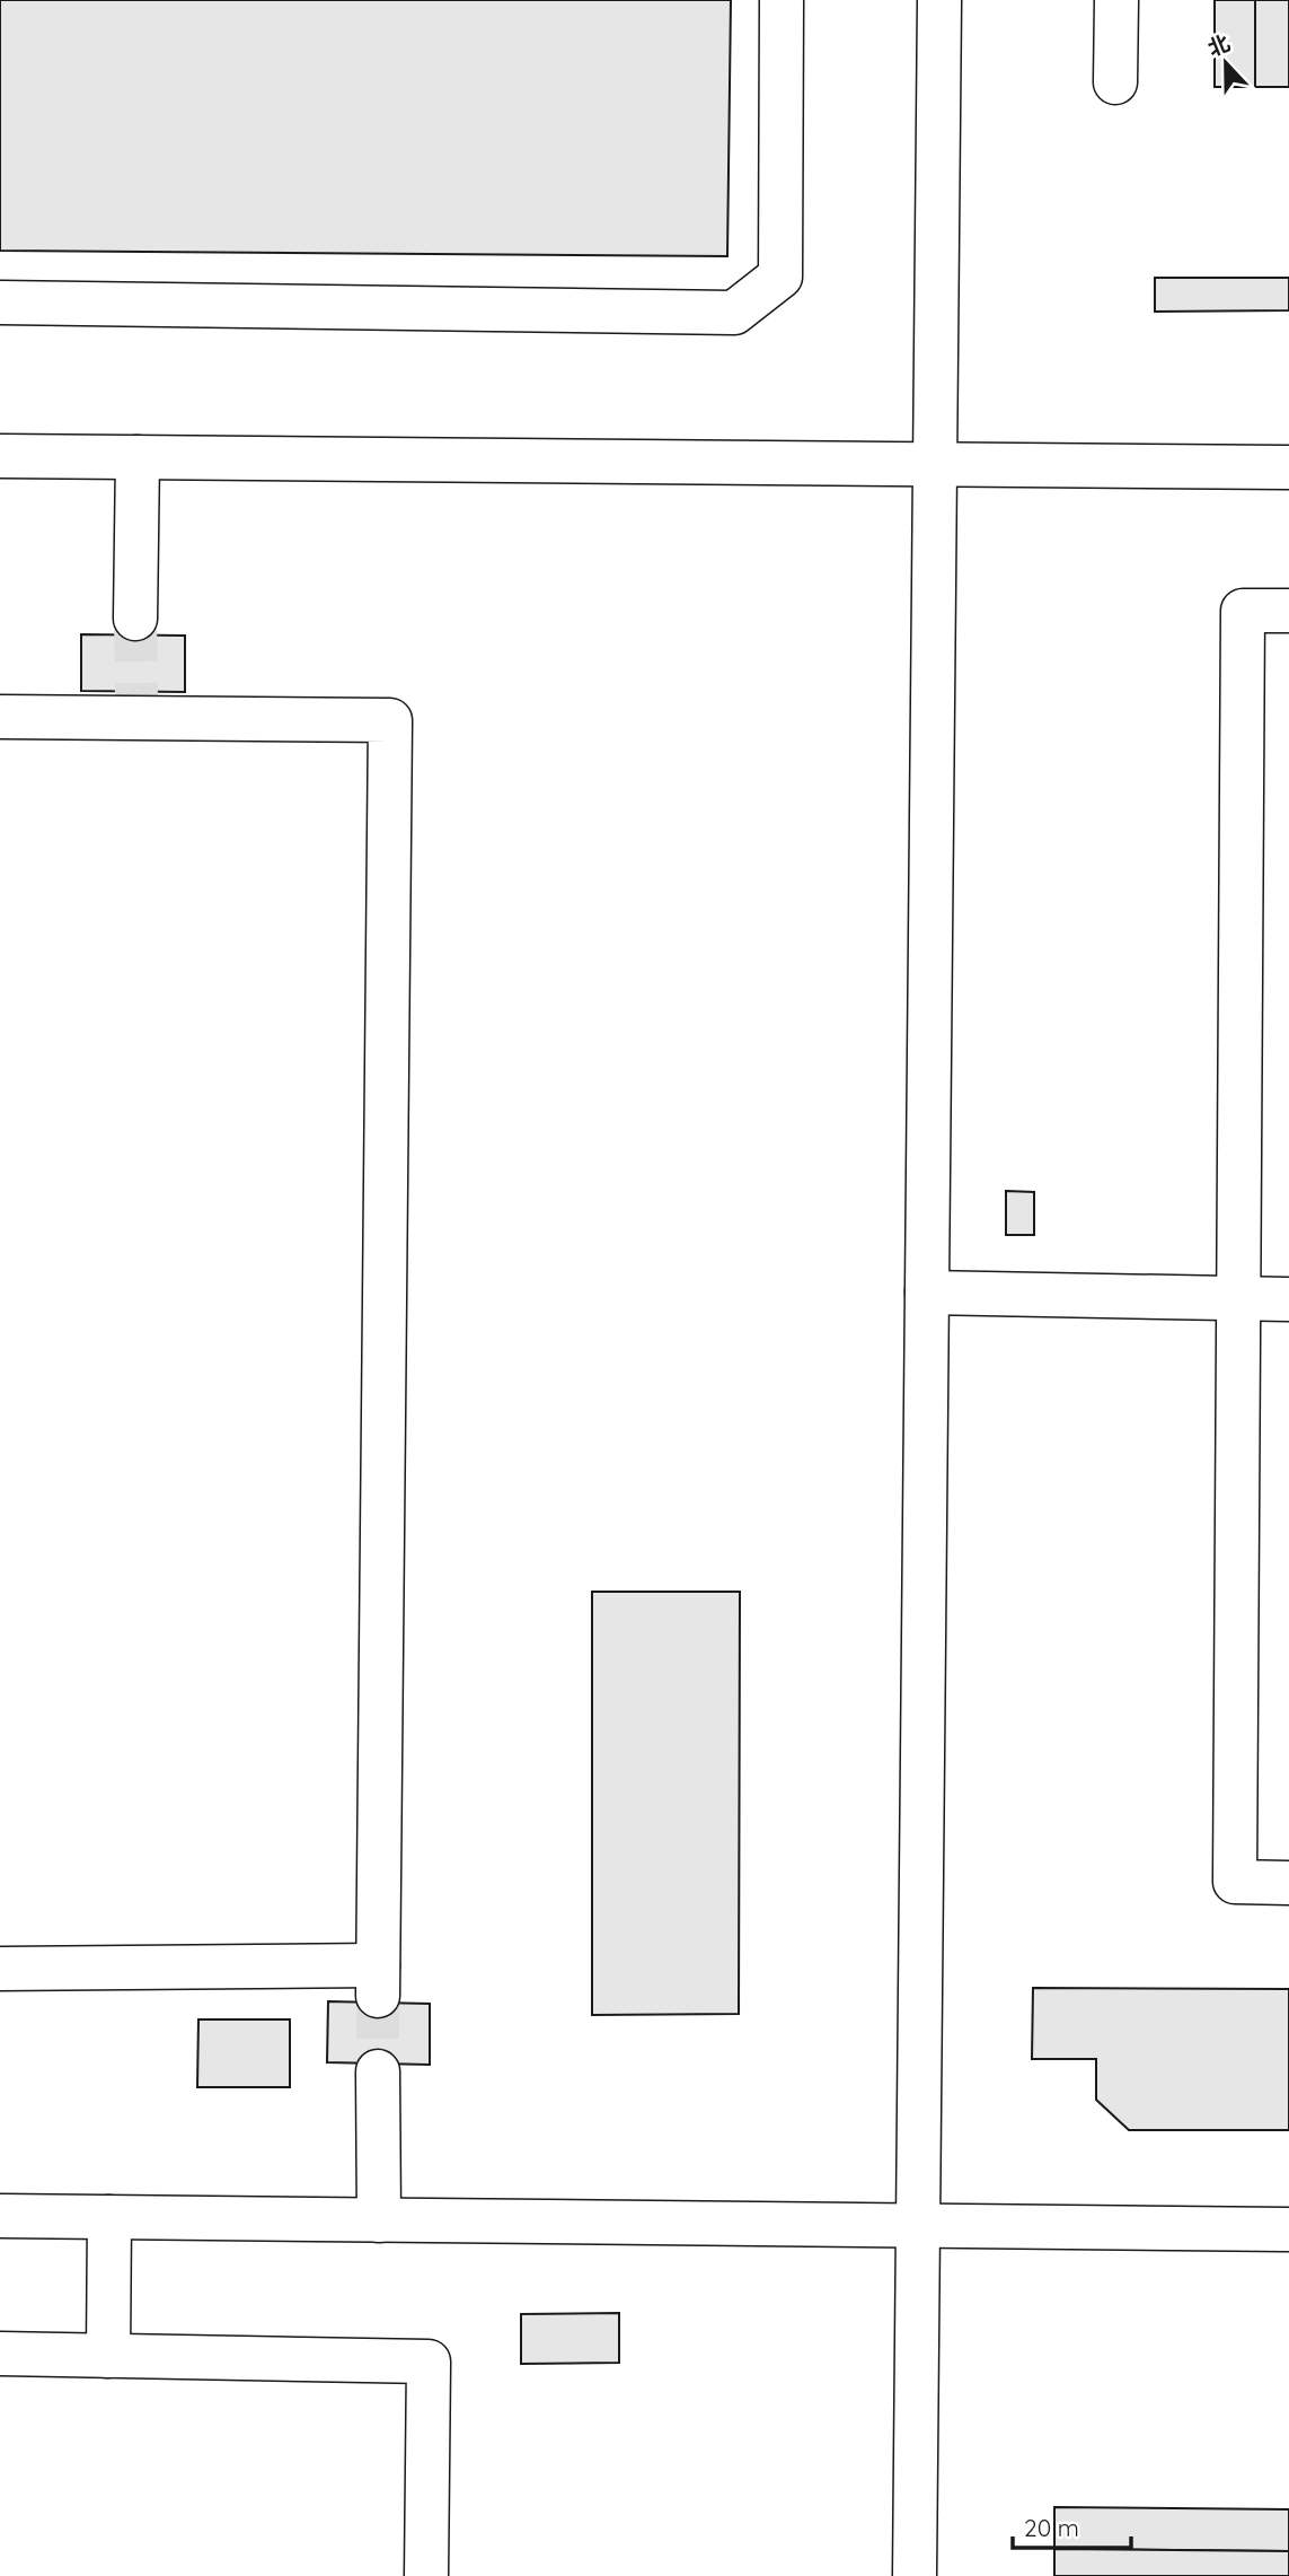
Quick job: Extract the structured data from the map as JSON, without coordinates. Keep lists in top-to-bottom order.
{
  "scale_bar": "20 m",
  "north": "top"
}
